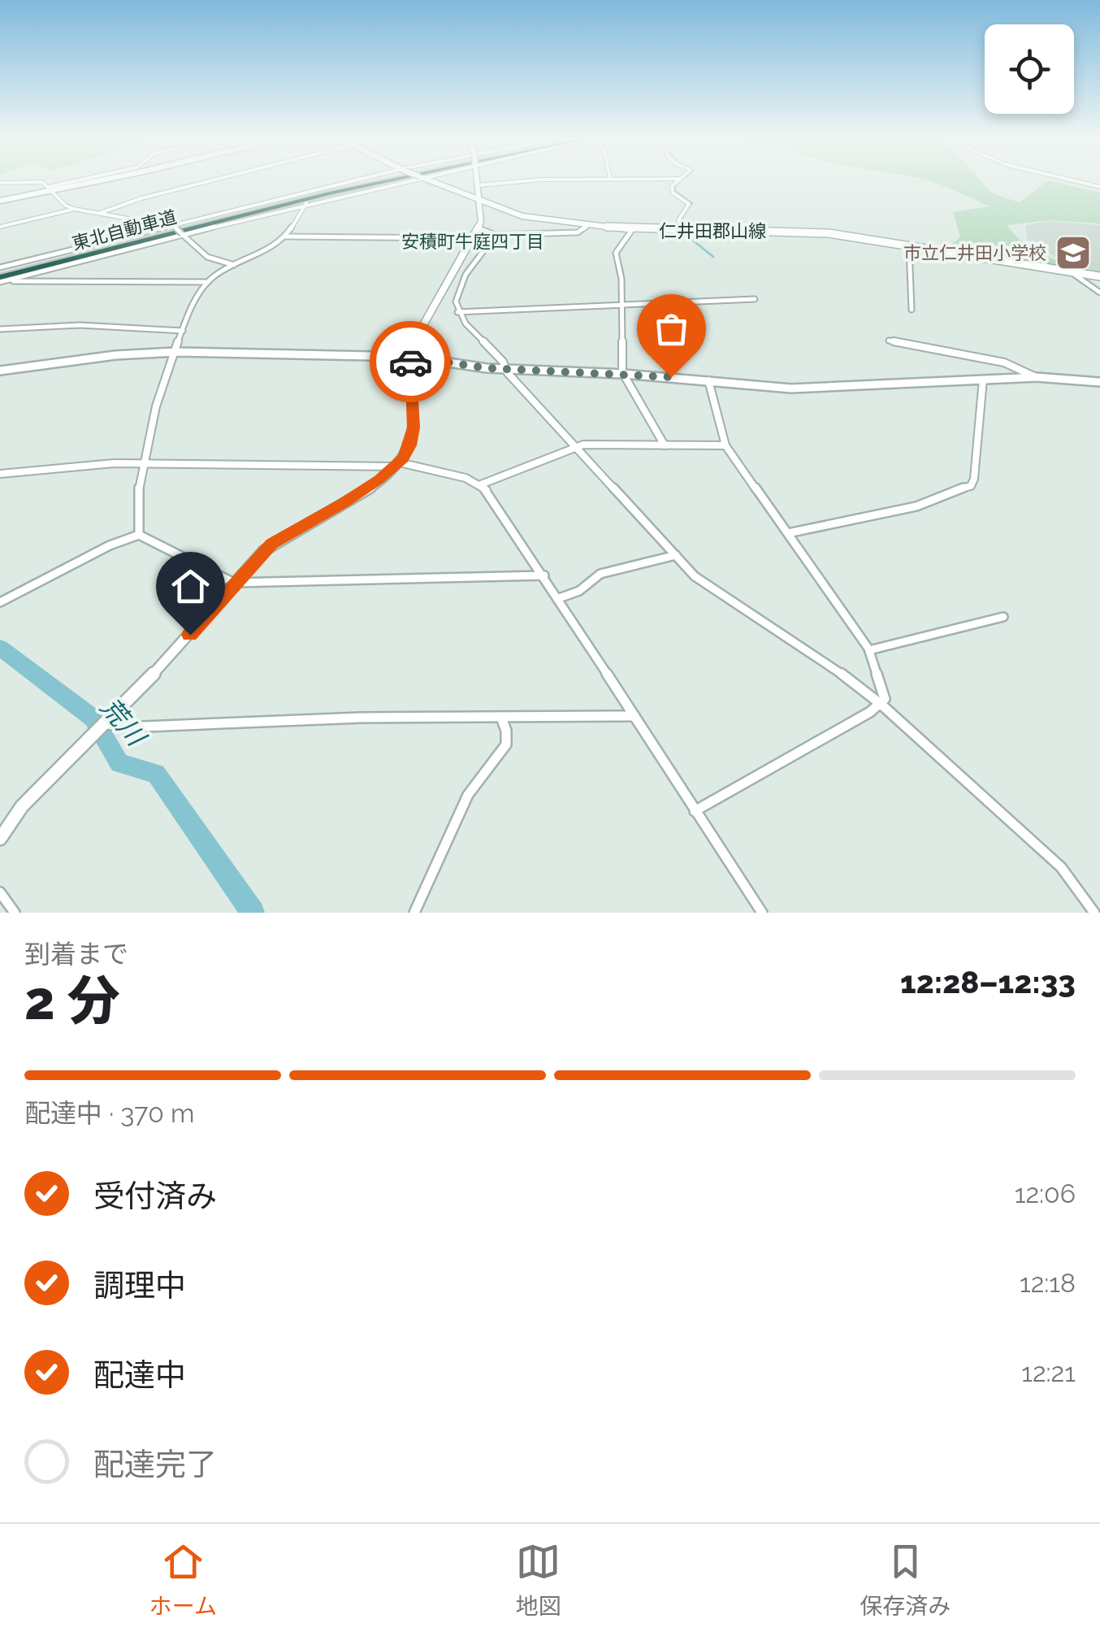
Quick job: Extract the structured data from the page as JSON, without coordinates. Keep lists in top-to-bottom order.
{
  "streets": {
    "highway": ["東北自動車道"],
    "main road": ["仁井田郡山線"]
  },
  "districts": ["安積町牛庭四丁目"],
  "water": ["荒川"],
  "places": {
    "school or university": ["市立仁井田小学校"]
  },
  "page": {
    "heading": ["2 分", "到着まで", "12:28–12:33"],
    "bar": "配達中 · 370 m",
    "list": [
      ["受付済み", "12:06"],
      ["調理中", "12:18"],
      ["配達中", "12:21"],
      "配達完了"
    ],
    "tabs": ["ホーム", "地図", "保存済み"]
  }
}
